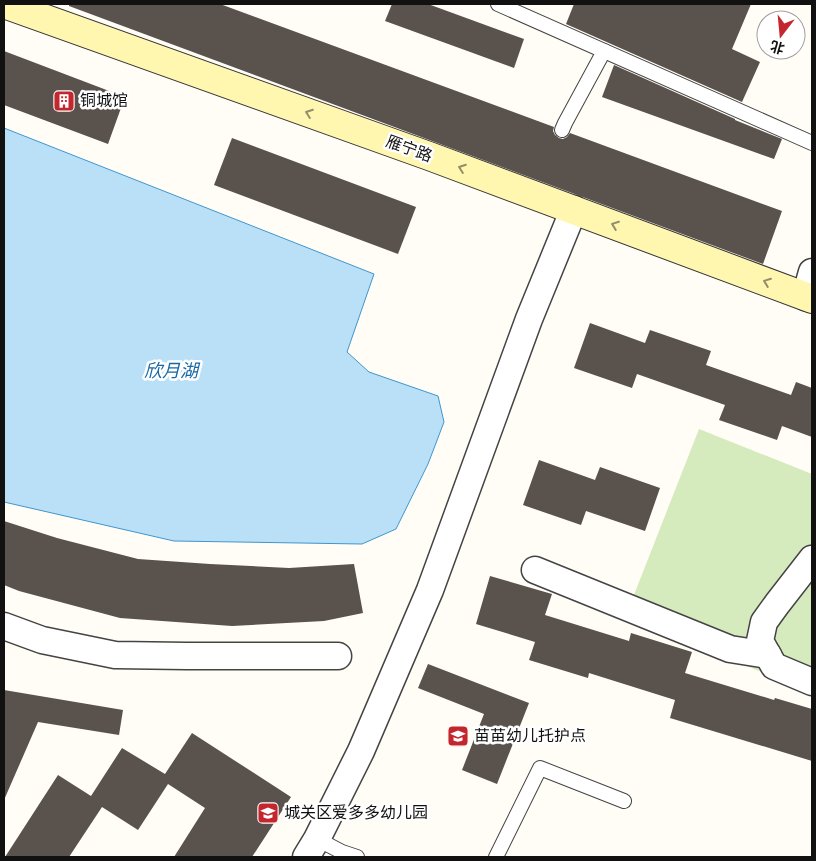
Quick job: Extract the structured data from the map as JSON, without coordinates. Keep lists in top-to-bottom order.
{
  "streets": {
    "main road": ["雁宁路"]
  },
  "one_way": ["雁宁路"],
  "water": ["欣月湖"],
  "places": {
    "building": ["铜城馆"],
    "school or university": ["苗苗幼儿托护点", "城关区爱多多幼儿园"]
  },
  "north": "bottom"
}
